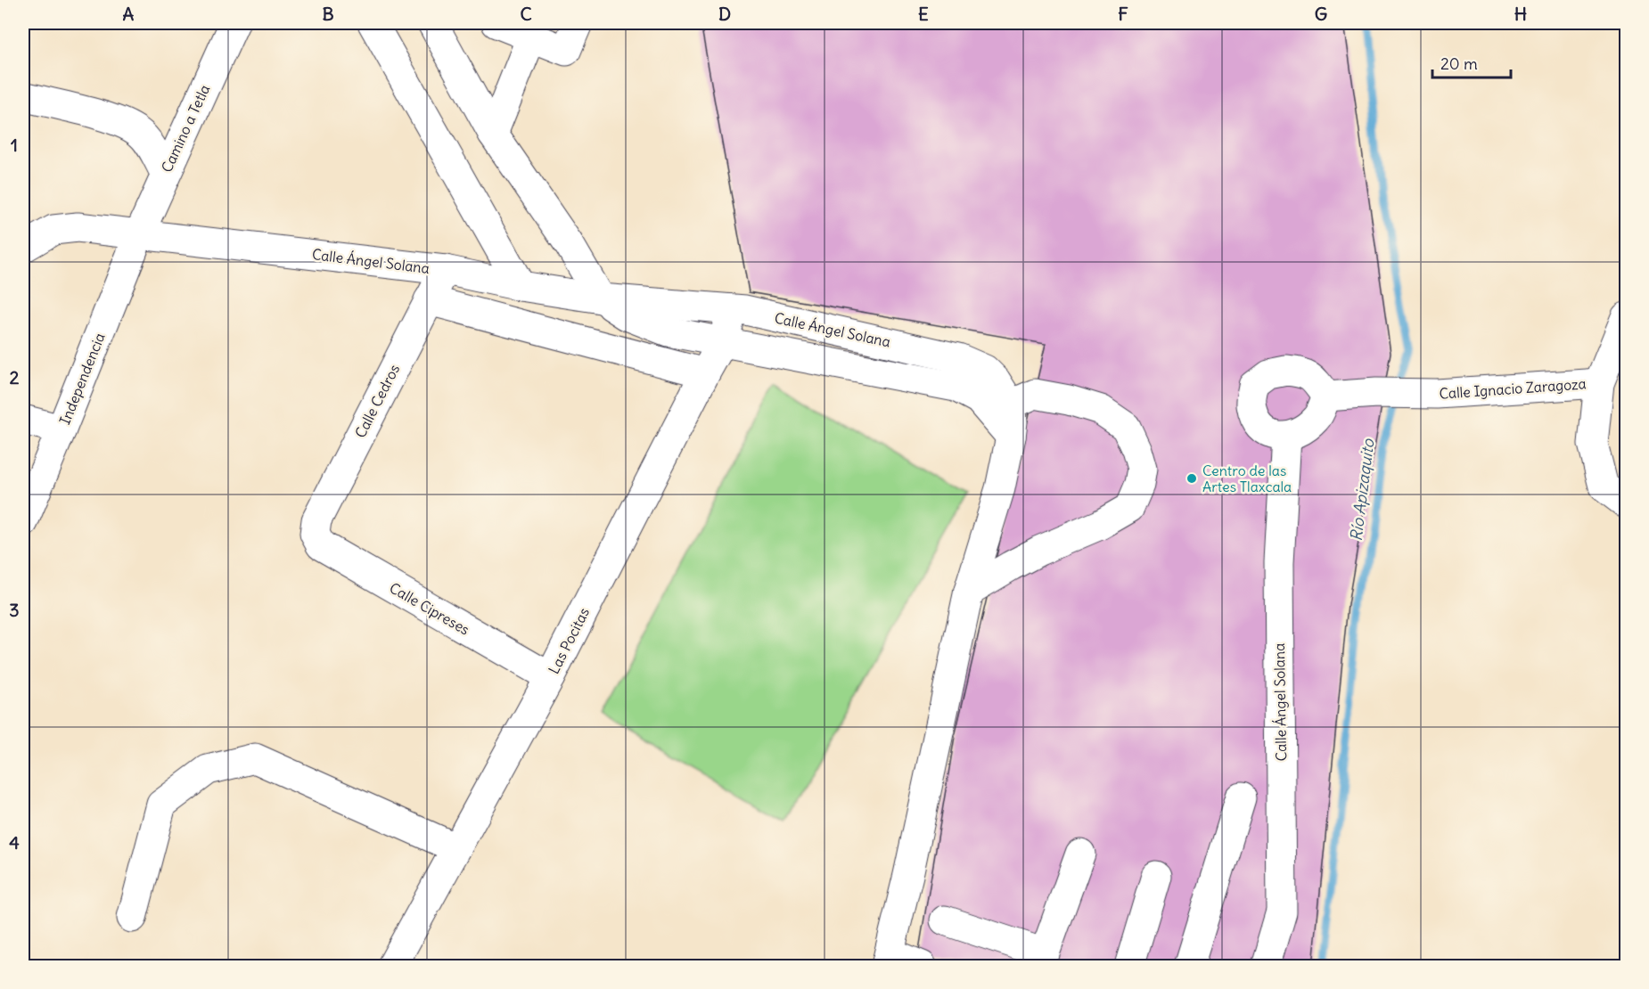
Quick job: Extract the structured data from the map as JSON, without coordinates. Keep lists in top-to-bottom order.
{
  "streets": {
    "street": [
      "Camino a Tetla",
      "Calle Ángel Solana",
      "Independencia",
      "Calle Ignacio Zaragoza",
      "Calle Cedros",
      "Calle Cipreses",
      "Las Pocitas"
    ]
  },
  "crossings": [
    ["Camino a Tetla", "Calle Ángel Solana"],
    ["Camino a Tetla", "Independencia"],
    ["Calle Ángel Solana", "Independencia"],
    ["Calle Ángel Solana", "Calle Ignacio Zaragoza"],
    ["Calle Ángel Solana", "Calle Cedros"],
    ["Calle Ángel Solana", "Las Pocitas"],
    ["Calle Cedros", "Calle Cipreses"],
    ["Calle Cipreses", "Las Pocitas"]
  ],
  "water": ["Río Apizaquito"],
  "places": ["Centro de las Artes Tlaxcala"],
  "scale_bar": "20 m",
  "grid": {
    "columns": [
      "A",
      "B",
      "C",
      "D",
      "E",
      "F",
      "G",
      "H"
    ],
    "rows": [
      "1",
      "2",
      "3",
      "4"
    ]
  }
}
